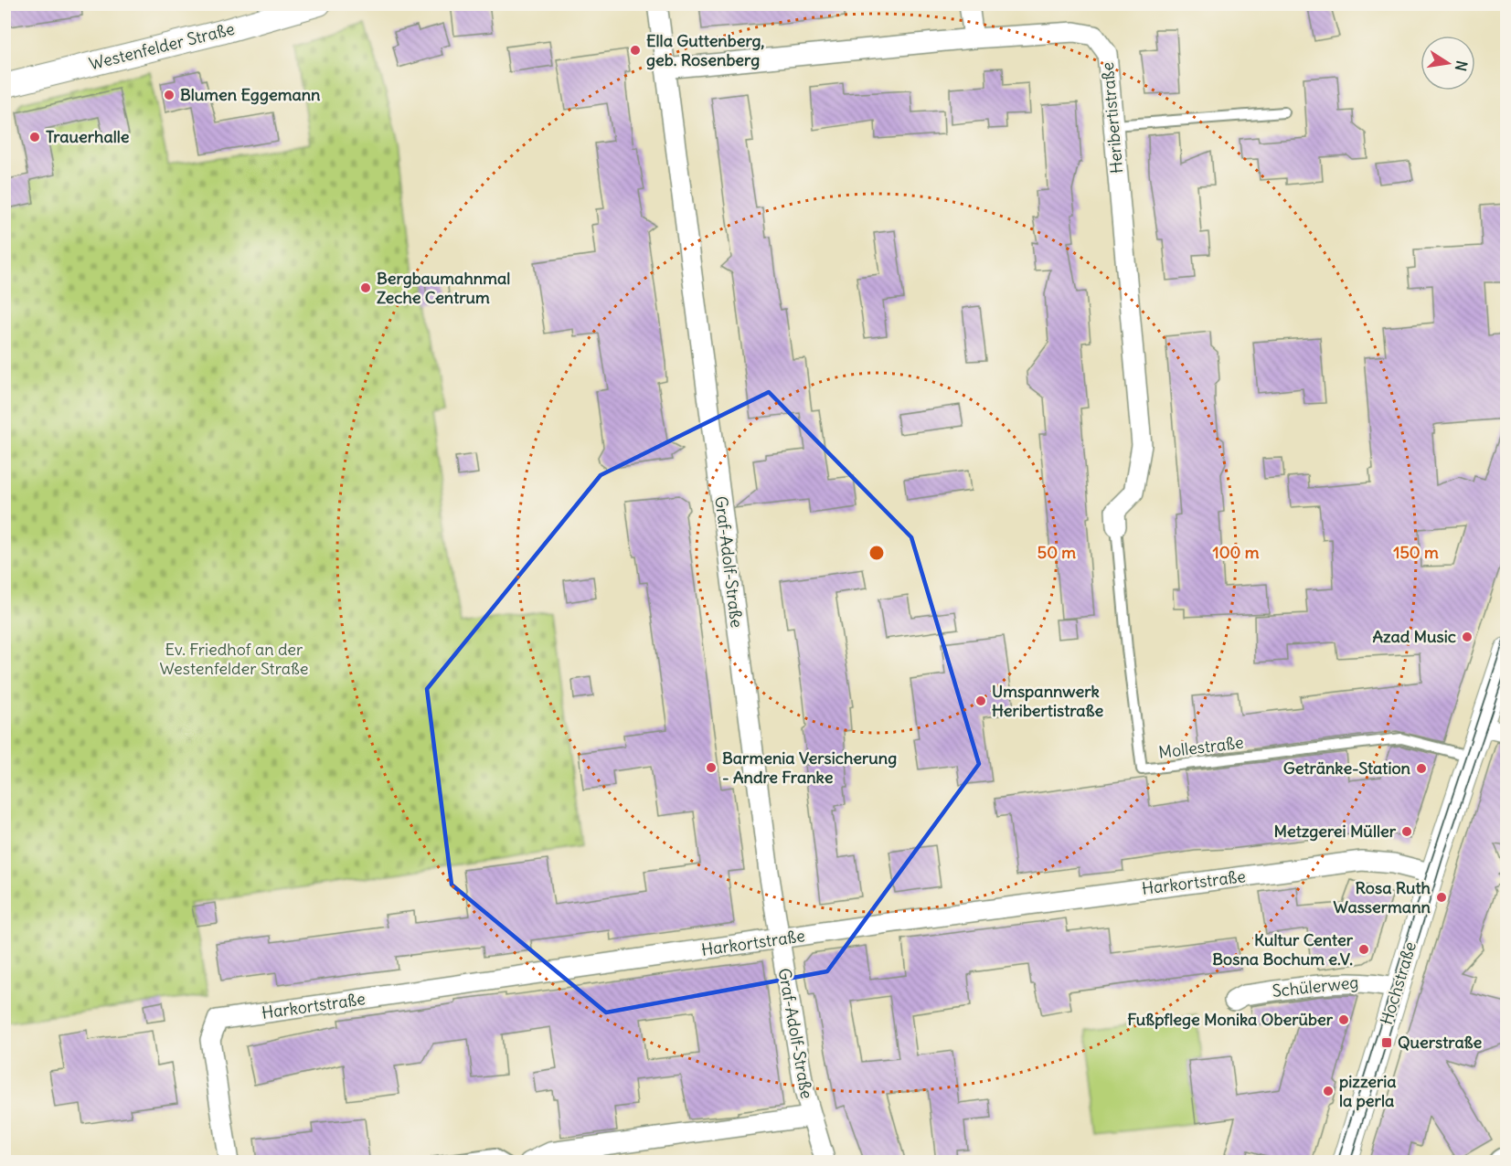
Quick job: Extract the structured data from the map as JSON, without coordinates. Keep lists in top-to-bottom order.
{
  "streets": {
    "street": [
      "Westenfelder Straße",
      "Heribertistraße",
      "Graf-Adolf-Straße",
      "Harkortstraße",
      "Hochstraße",
      "Schülerweg"
    ],
    "lane": ["Mollestraße"]
  },
  "crossings": [
    ["Heribertistraße", "Graf-Adolf-Straße"],
    ["Heribertistraße", "Mollestraße"],
    ["Graf-Adolf-Straße", "Harkortstraße"],
    ["Mollestraße", "Hochstraße"],
    ["Harkortstraße", "Hochstraße"],
    ["Hochstraße", "Schülerweg"]
  ],
  "parks": ["Ev. Friedhof an der Westenfelder Straße"],
  "places": {
    "other": [
      "Ella Guttenberg, geb. Rosenberg",
      "Blumen Eggemann",
      "Trauerhalle",
      "Bergbaumahnmal Zeche Centrum",
      "Azad Music",
      "Umspannwerk Heribertistraße",
      "Barmenia Versicherung - Andre Franke",
      "Getränke-Station",
      "Metzgerei Müller",
      "Rosa Ruth Wassermann",
      "Kultur Center Bosna Bochum e.V.",
      "Fußpflege Monika Oberüber",
      "pizzeria la perla"
    ],
    "transit": ["Querstraße"]
  },
  "north": "right",
  "rings": ["50 m", "100 m", "150 m"]
}
